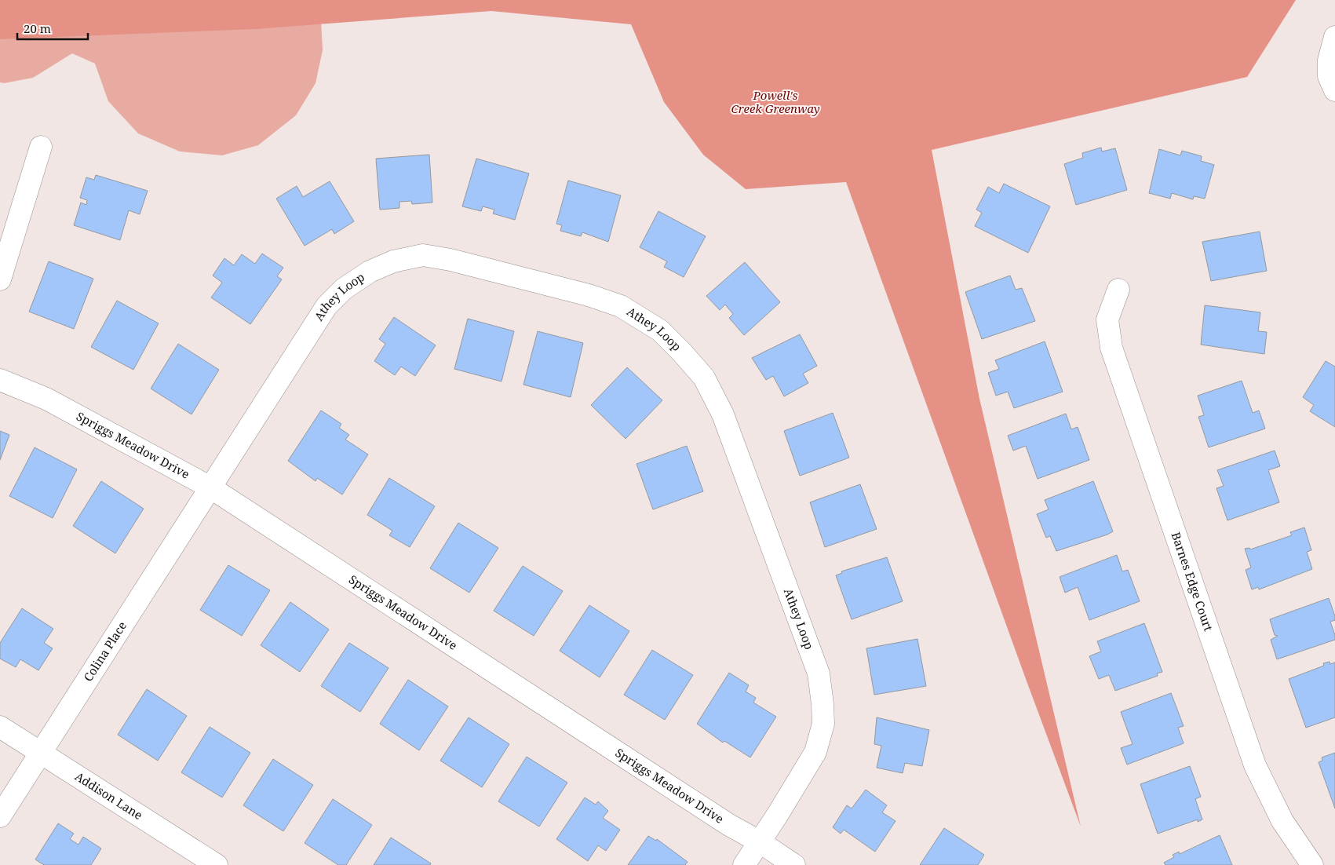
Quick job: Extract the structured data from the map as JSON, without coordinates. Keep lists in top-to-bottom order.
{
  "streets": {
    "street": [
      "Athey Loop",
      "Spriggs Meadow Drive",
      "Barnes Edge Court",
      "Colina Place",
      "Addison Lane"
    ]
  },
  "crossings": [
    ["Athey Loop", "Spriggs Meadow Drive"],
    ["Athey Loop", "Colina Place"],
    ["Spriggs Meadow Drive", "Colina Place"],
    ["Colina Place", "Addison Lane"]
  ],
  "parks": ["Powell's Creek Greenway"],
  "scale_bar": "20 m"
}
